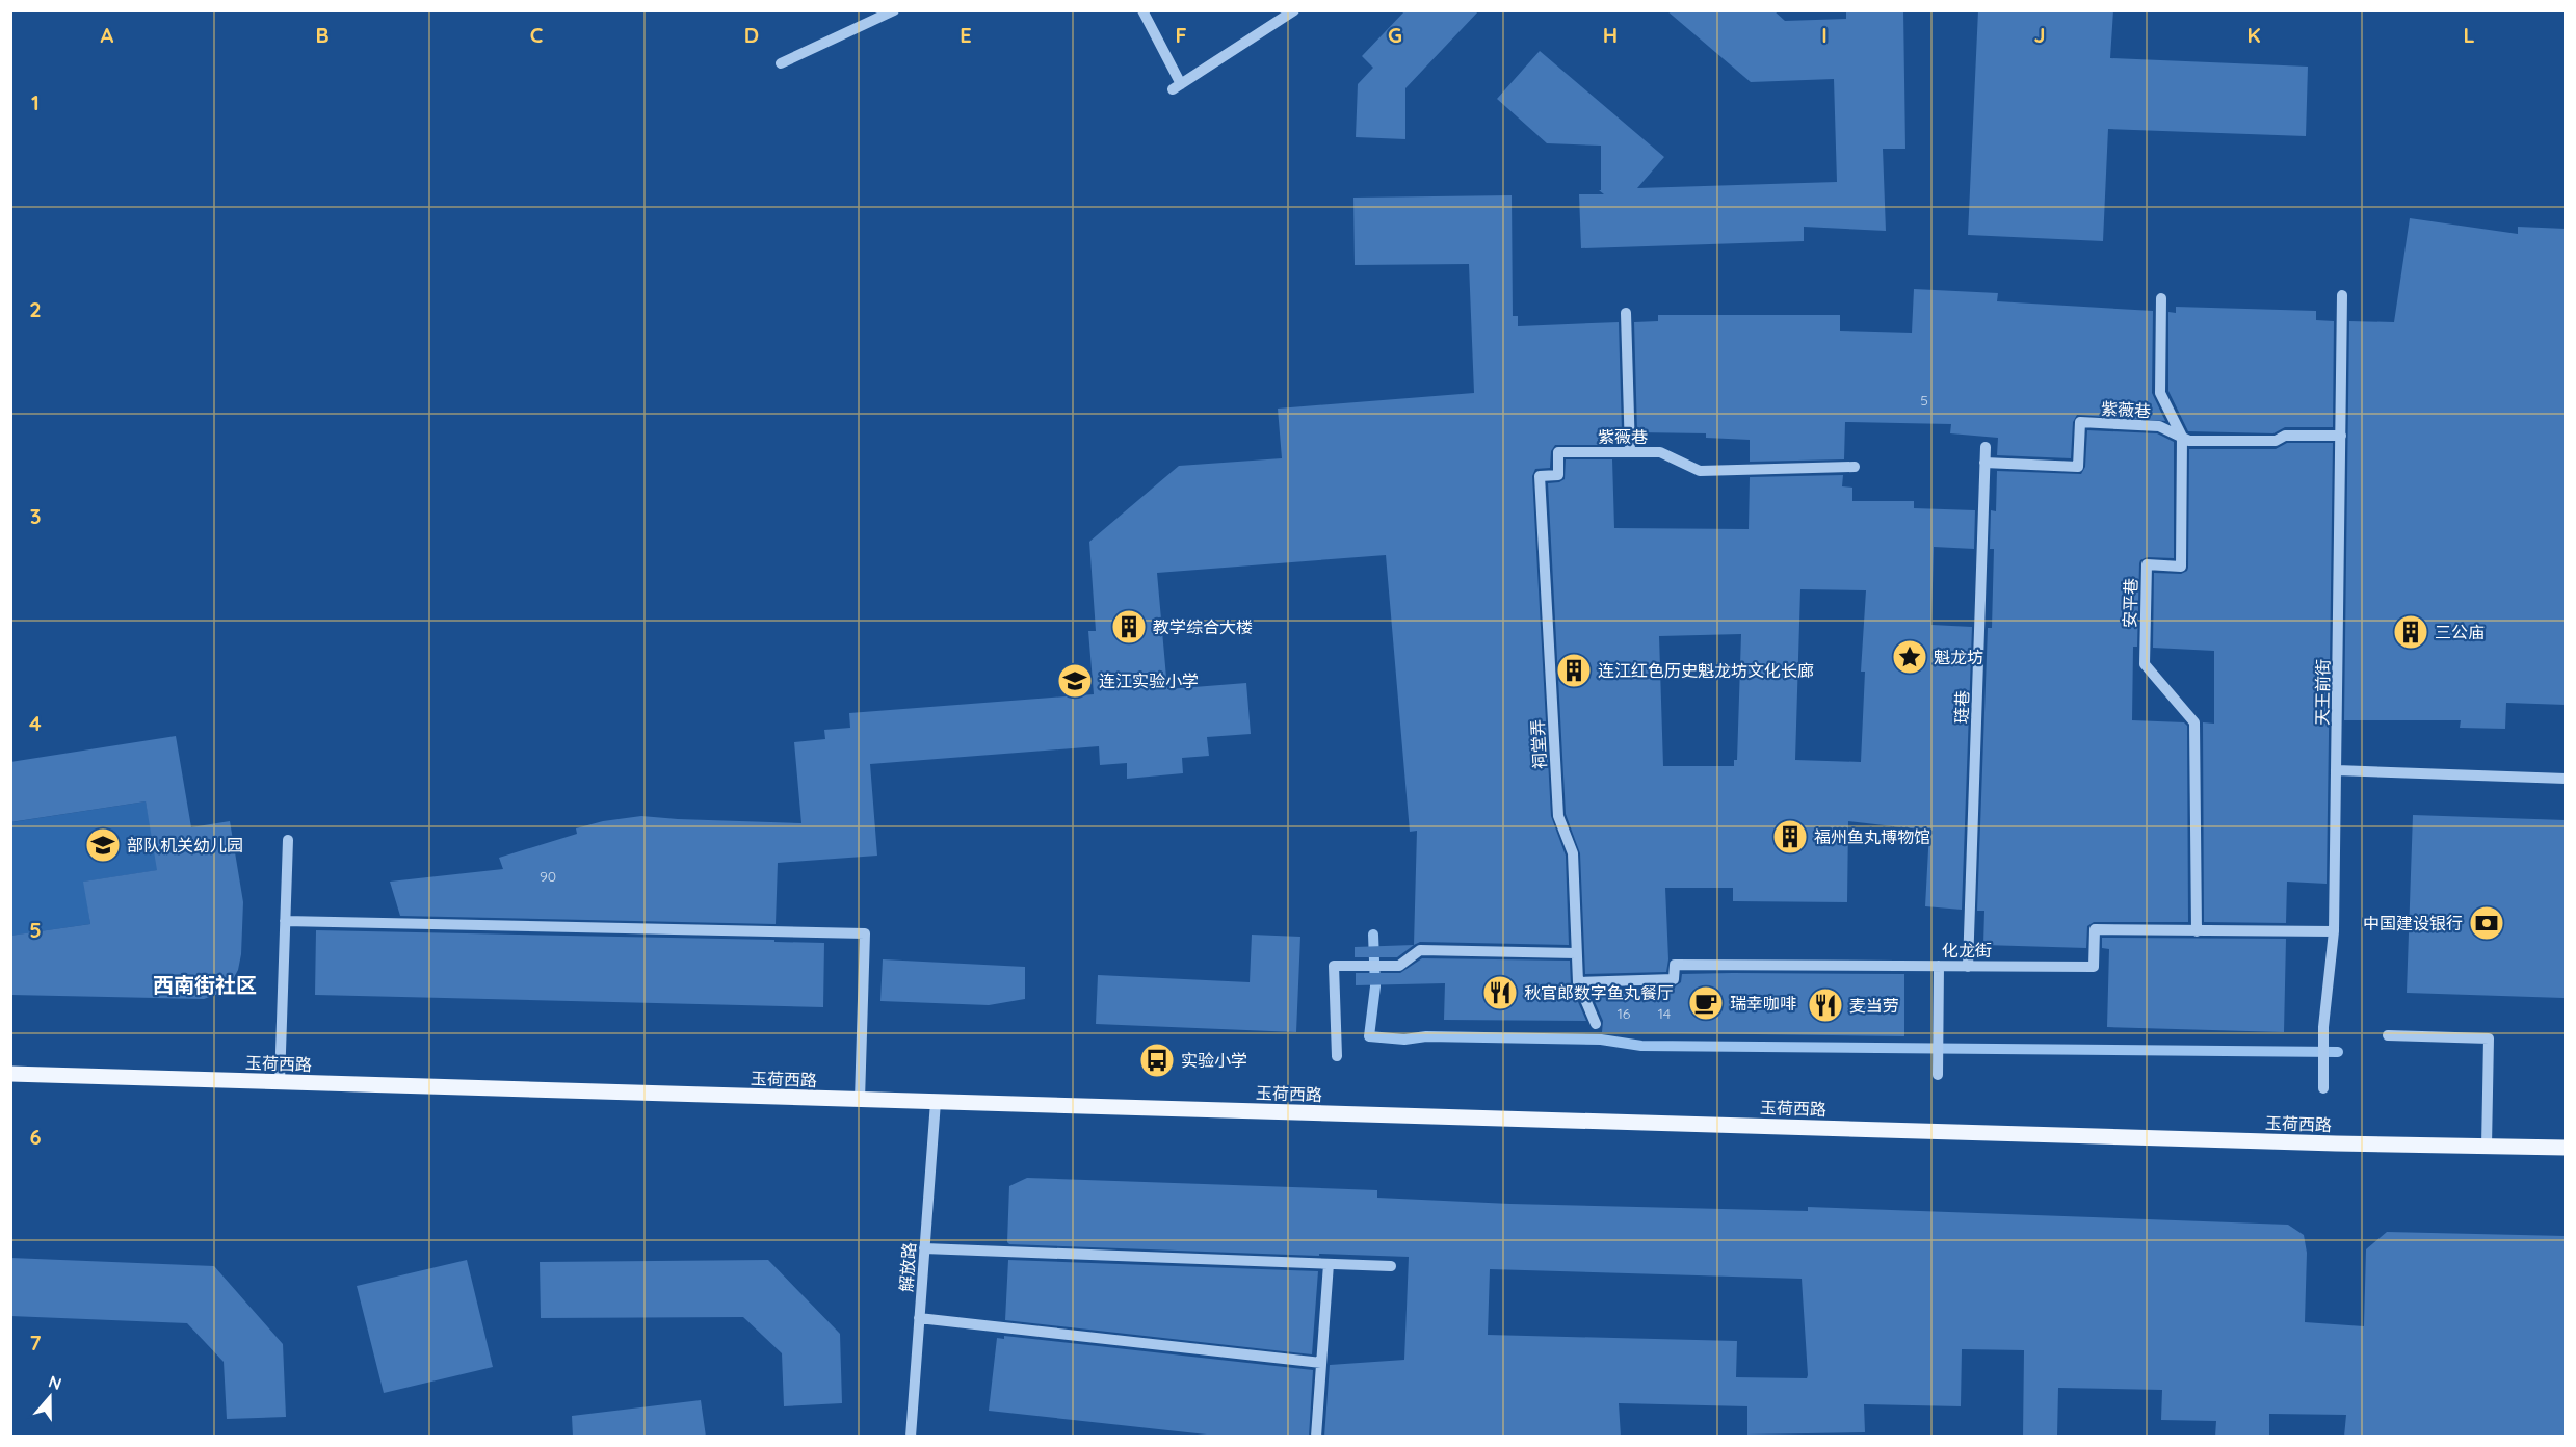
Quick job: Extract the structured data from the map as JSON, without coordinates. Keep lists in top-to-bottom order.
{
  "streets": {
    "main road": ["玉荷西路"],
    "street": [
      "紫薇巷",
      "安平巷",
      "天王前街",
      "琏巷",
      "祠堂弄",
      "化龙街",
      "解放路"
    ]
  },
  "crossings": [
    ["紫薇巷", "安平巷"],
    ["紫薇巷", "天王前街"],
    ["紫薇巷", "琏巷"],
    ["紫薇巷", "祠堂弄"],
    ["安平巷", "化龙街"],
    ["天王前街", "化龙街"],
    ["琏巷", "化龙街"],
    ["祠堂弄", "化龙街"],
    ["玉荷西路", "解放路"]
  ],
  "districts": ["西南街社区"],
  "places": {
    "building": [
      "教学综合大楼",
      "三公庙",
      "连江红色历史魁龙坊文化长廊",
      "福州鱼丸博物馆"
    ],
    "place": ["魁龙坊"],
    "school or university": ["连江实验小学", "部队机关幼儿园"],
    "bank": ["中国建设银行"],
    "restaurant": ["秋官郎数字鱼丸餐厅", "麦当劳"],
    "cafe": ["瑞幸咖啡"],
    "bus stop": ["实验小学"]
  },
  "house_numbers": [
    "5",
    "90",
    "16",
    "14"
  ],
  "north": "top",
  "grid": {
    "columns": [
      "A",
      "B",
      "C",
      "D",
      "E",
      "F",
      "G",
      "H",
      "I",
      "J",
      "K",
      "L"
    ],
    "rows": [
      "1",
      "2",
      "3",
      "4",
      "5",
      "6",
      "7"
    ]
  }
}
